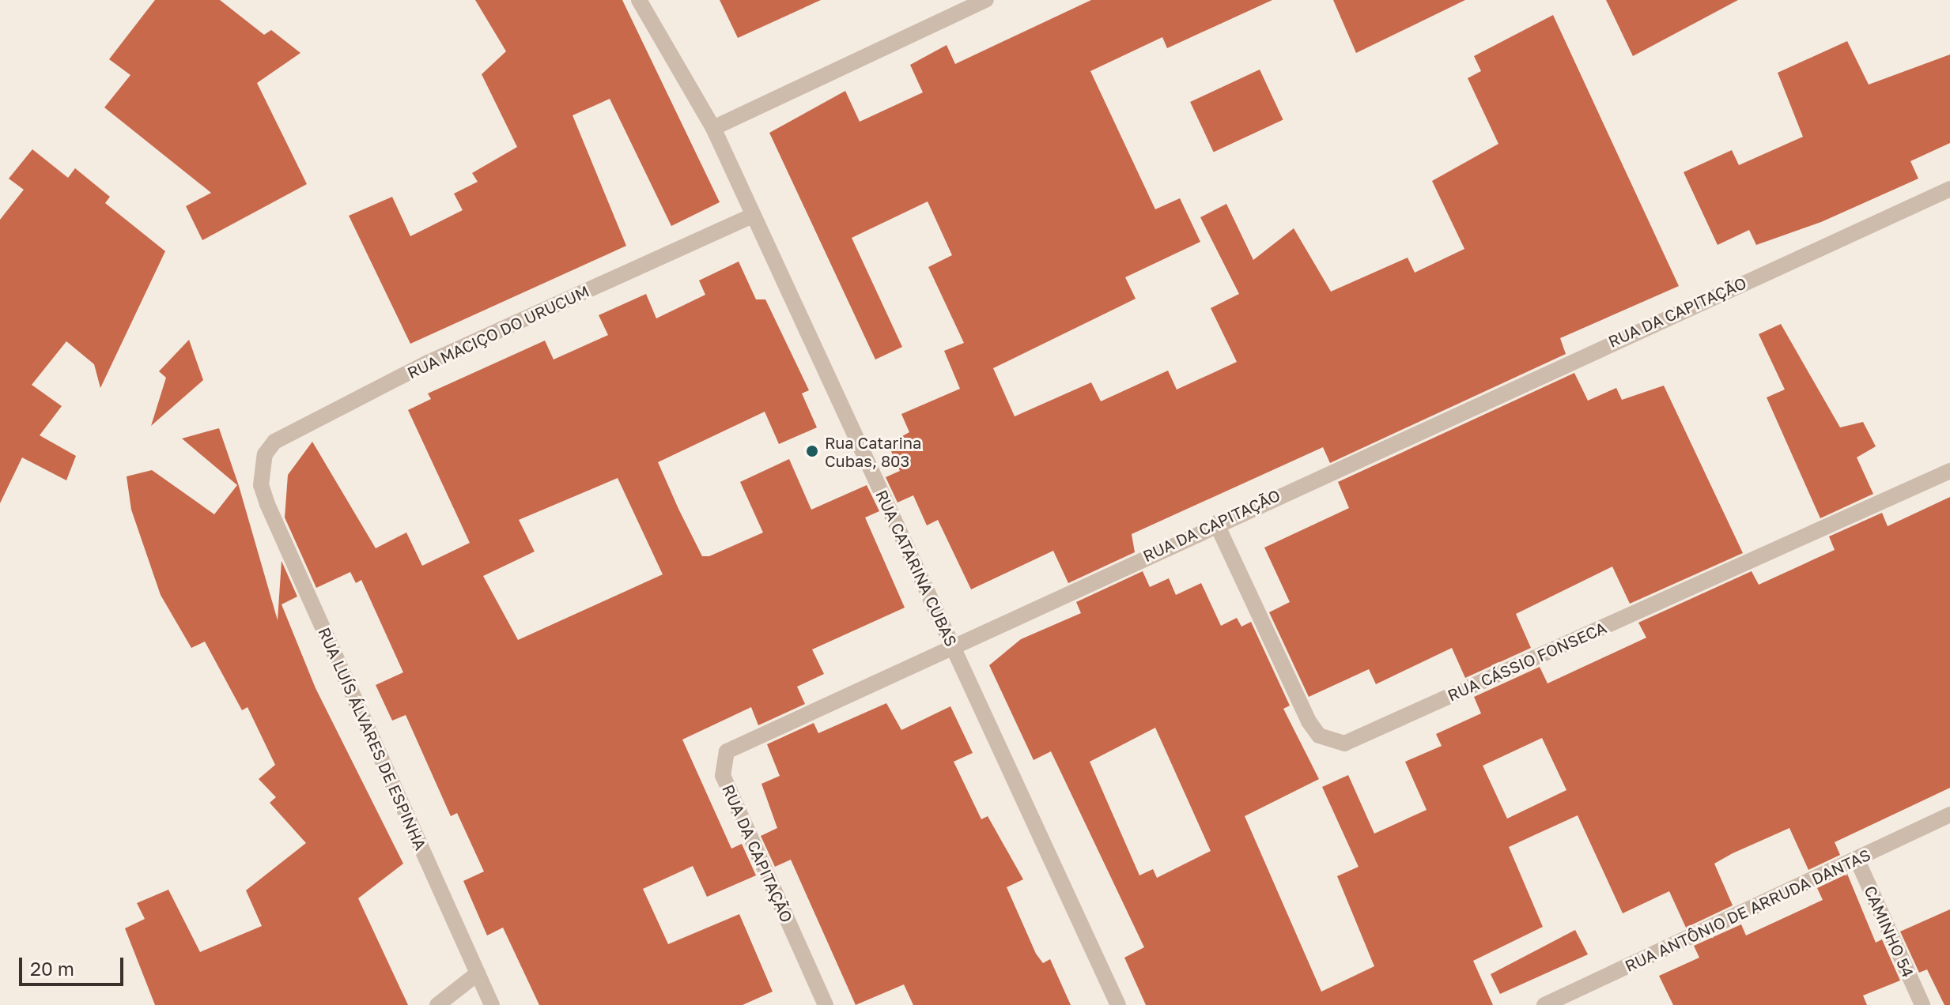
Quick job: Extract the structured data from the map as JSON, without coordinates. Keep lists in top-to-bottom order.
{
  "streets": {
    "street": [
      "RUA DA CAPITAÇÃO",
      "RUA MACIÇO DO URUCUM",
      "RUA CATARINA CUBAS",
      "RUA CÁSSIO FONSECA",
      "RUA LUÍS ÁLVARES DE ESPINHA",
      "RUA ANTÔNIO DE ARRUDA DANTAS",
      "CAMINHO 54"
    ]
  },
  "crossings": [
    ["RUA DA CAPITAÇÃO", "RUA CATARINA CUBAS"],
    ["RUA DA CAPITAÇÃO", "RUA CÁSSIO FONSECA"],
    ["RUA MACIÇO DO URUCUM", "RUA CATARINA CUBAS"],
    ["RUA MACIÇO DO URUCUM", "RUA LUÍS ÁLVARES DE ESPINHA"],
    ["RUA ANTÔNIO DE ARRUDA DANTAS", "CAMINHO 54"]
  ],
  "places": ["Rua Catarina Cubas, 803"],
  "scale_bar": "20 m"
}
